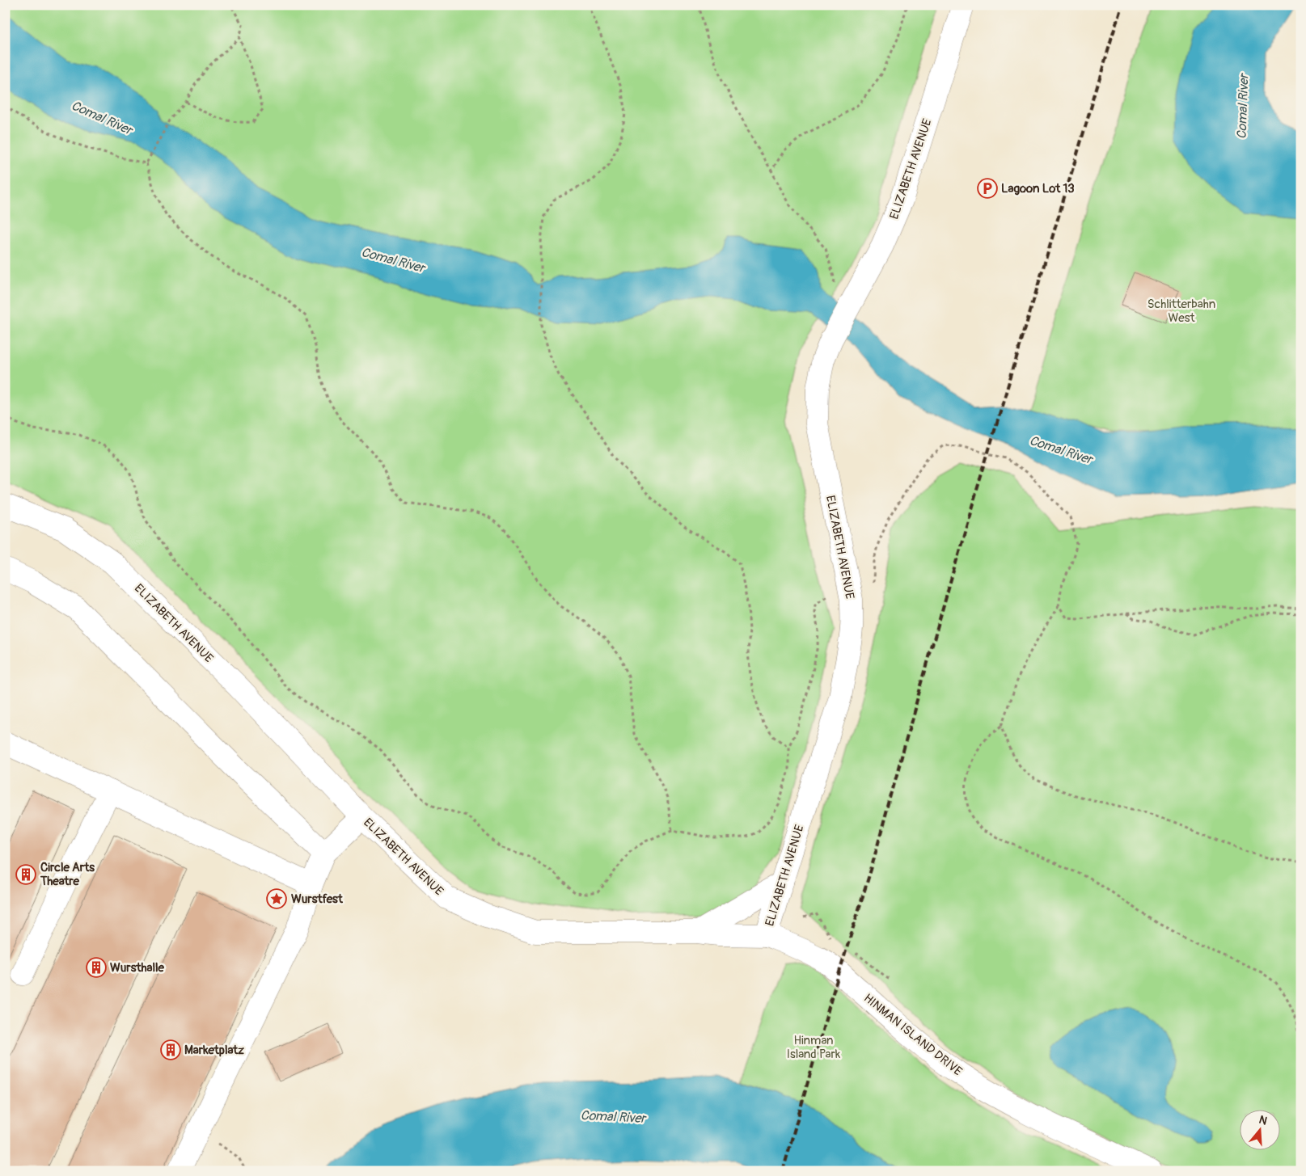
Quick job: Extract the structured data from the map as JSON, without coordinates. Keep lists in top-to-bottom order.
{
  "streets": {
    "street": ["ELIZABETH AVENUE", "HINMAN ISLAND DRIVE"]
  },
  "crossings": [
    ["ELIZABETH AVENUE", "HINMAN ISLAND DRIVE"]
  ],
  "water": ["Comal River"],
  "parks": ["Schlitterbahn West", "Hinman Island Park"],
  "places": {
    "parking": ["Lagoon Lot 13"],
    "building": ["Circle Arts Theatre", "Wursthalle", "Marketplatz"],
    "place": ["Wurstfest"]
  },
  "north": "top"
}
